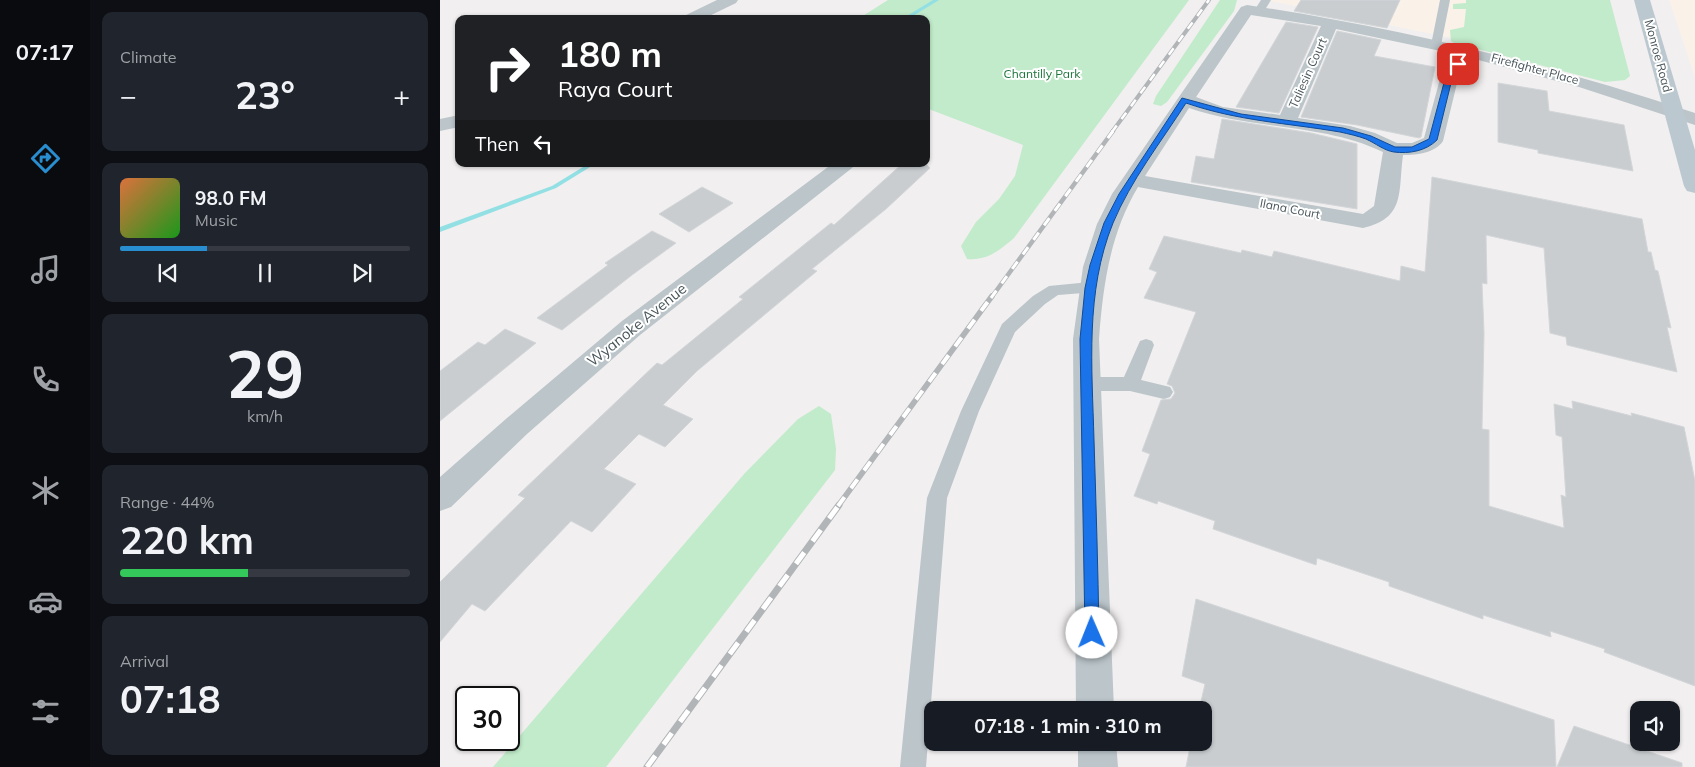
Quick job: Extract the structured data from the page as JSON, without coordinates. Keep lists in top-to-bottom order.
{
  "streets": {
    "main road": ["Monroe Road"],
    "street": [
      "Firefighter Place",
      "Taliesin Court",
      "Ilana Court",
      "Wyanoke Avenue"
    ]
  },
  "crossings": [
    ["Monroe Road", "Firefighter Place"],
    ["Firefighter Place", "Taliesin Court"]
  ],
  "parks": ["Chantilly Park"],
  "page": {
    "tabs": "07:17",
    "tile": [
      "Climate",
      ["29", "km/h"],
      ["Range · 44%", "220 km"],
      ["Arrival", "07:18"]
    ],
    "turn": ["180 m", "Raya Court"],
    "heat": ["−", "23°", "+"],
    "then": "Then",
    "song": ["98.0 FM", "Music"],
    "limit": "30",
    "trip": "07:18 · 1 min · 310 m"
  }
}
